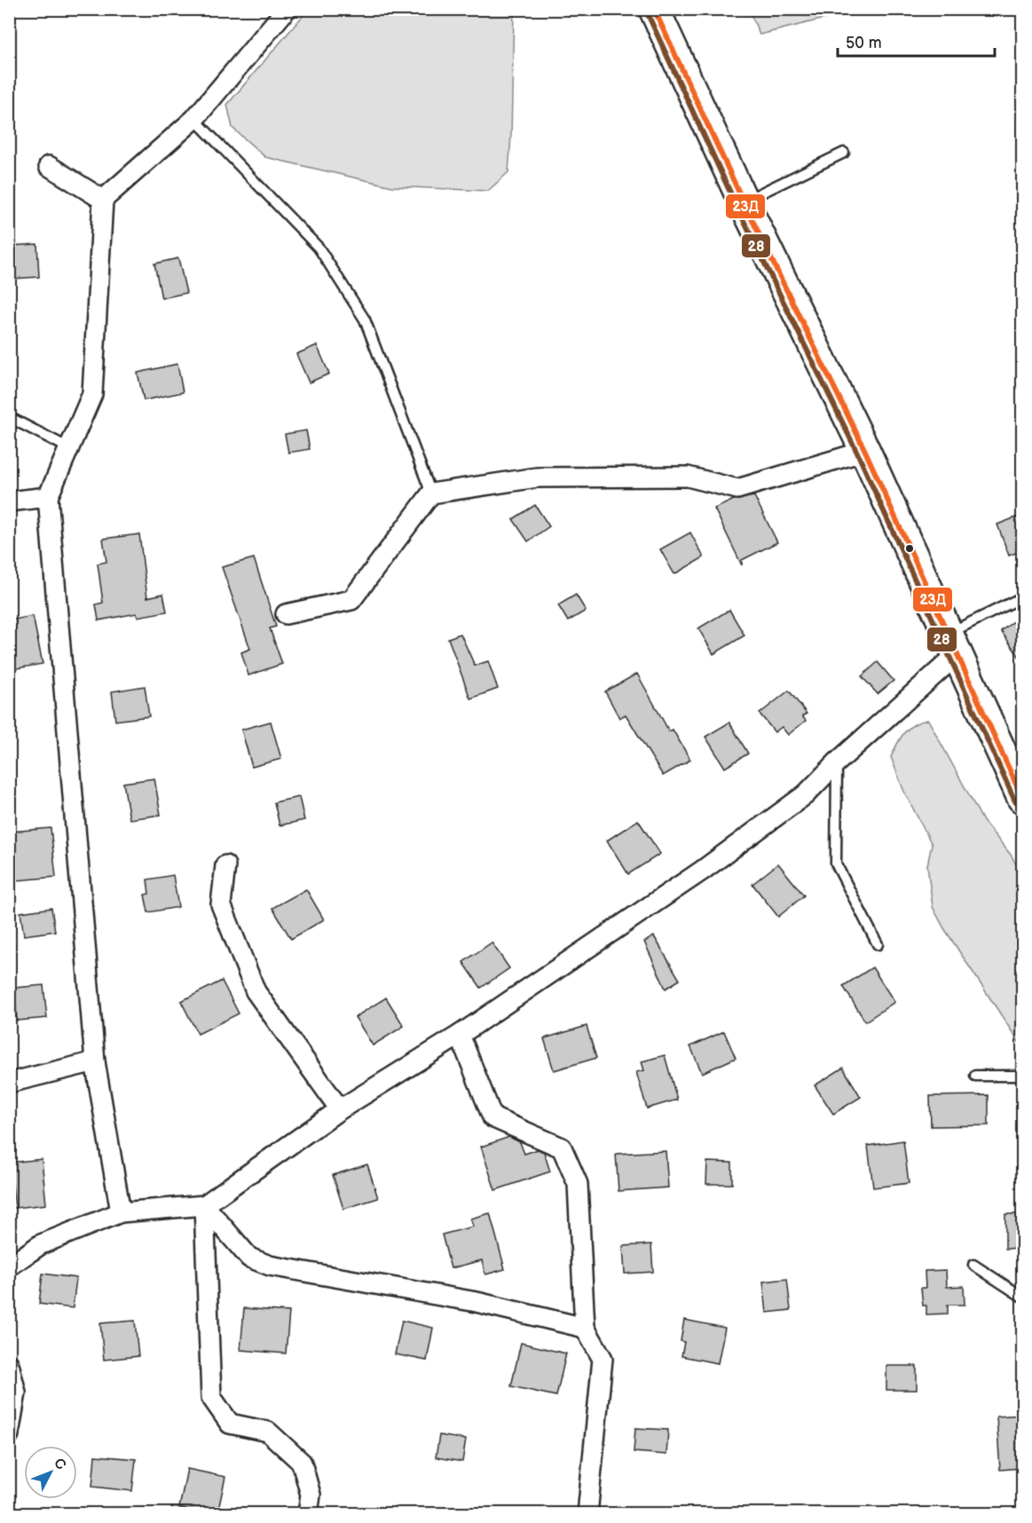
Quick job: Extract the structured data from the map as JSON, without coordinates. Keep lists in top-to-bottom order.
{
  "lines": ["transit line 23Д", "transit line 28"],
  "scale_bar": "50 m",
  "north": "top right"
}
